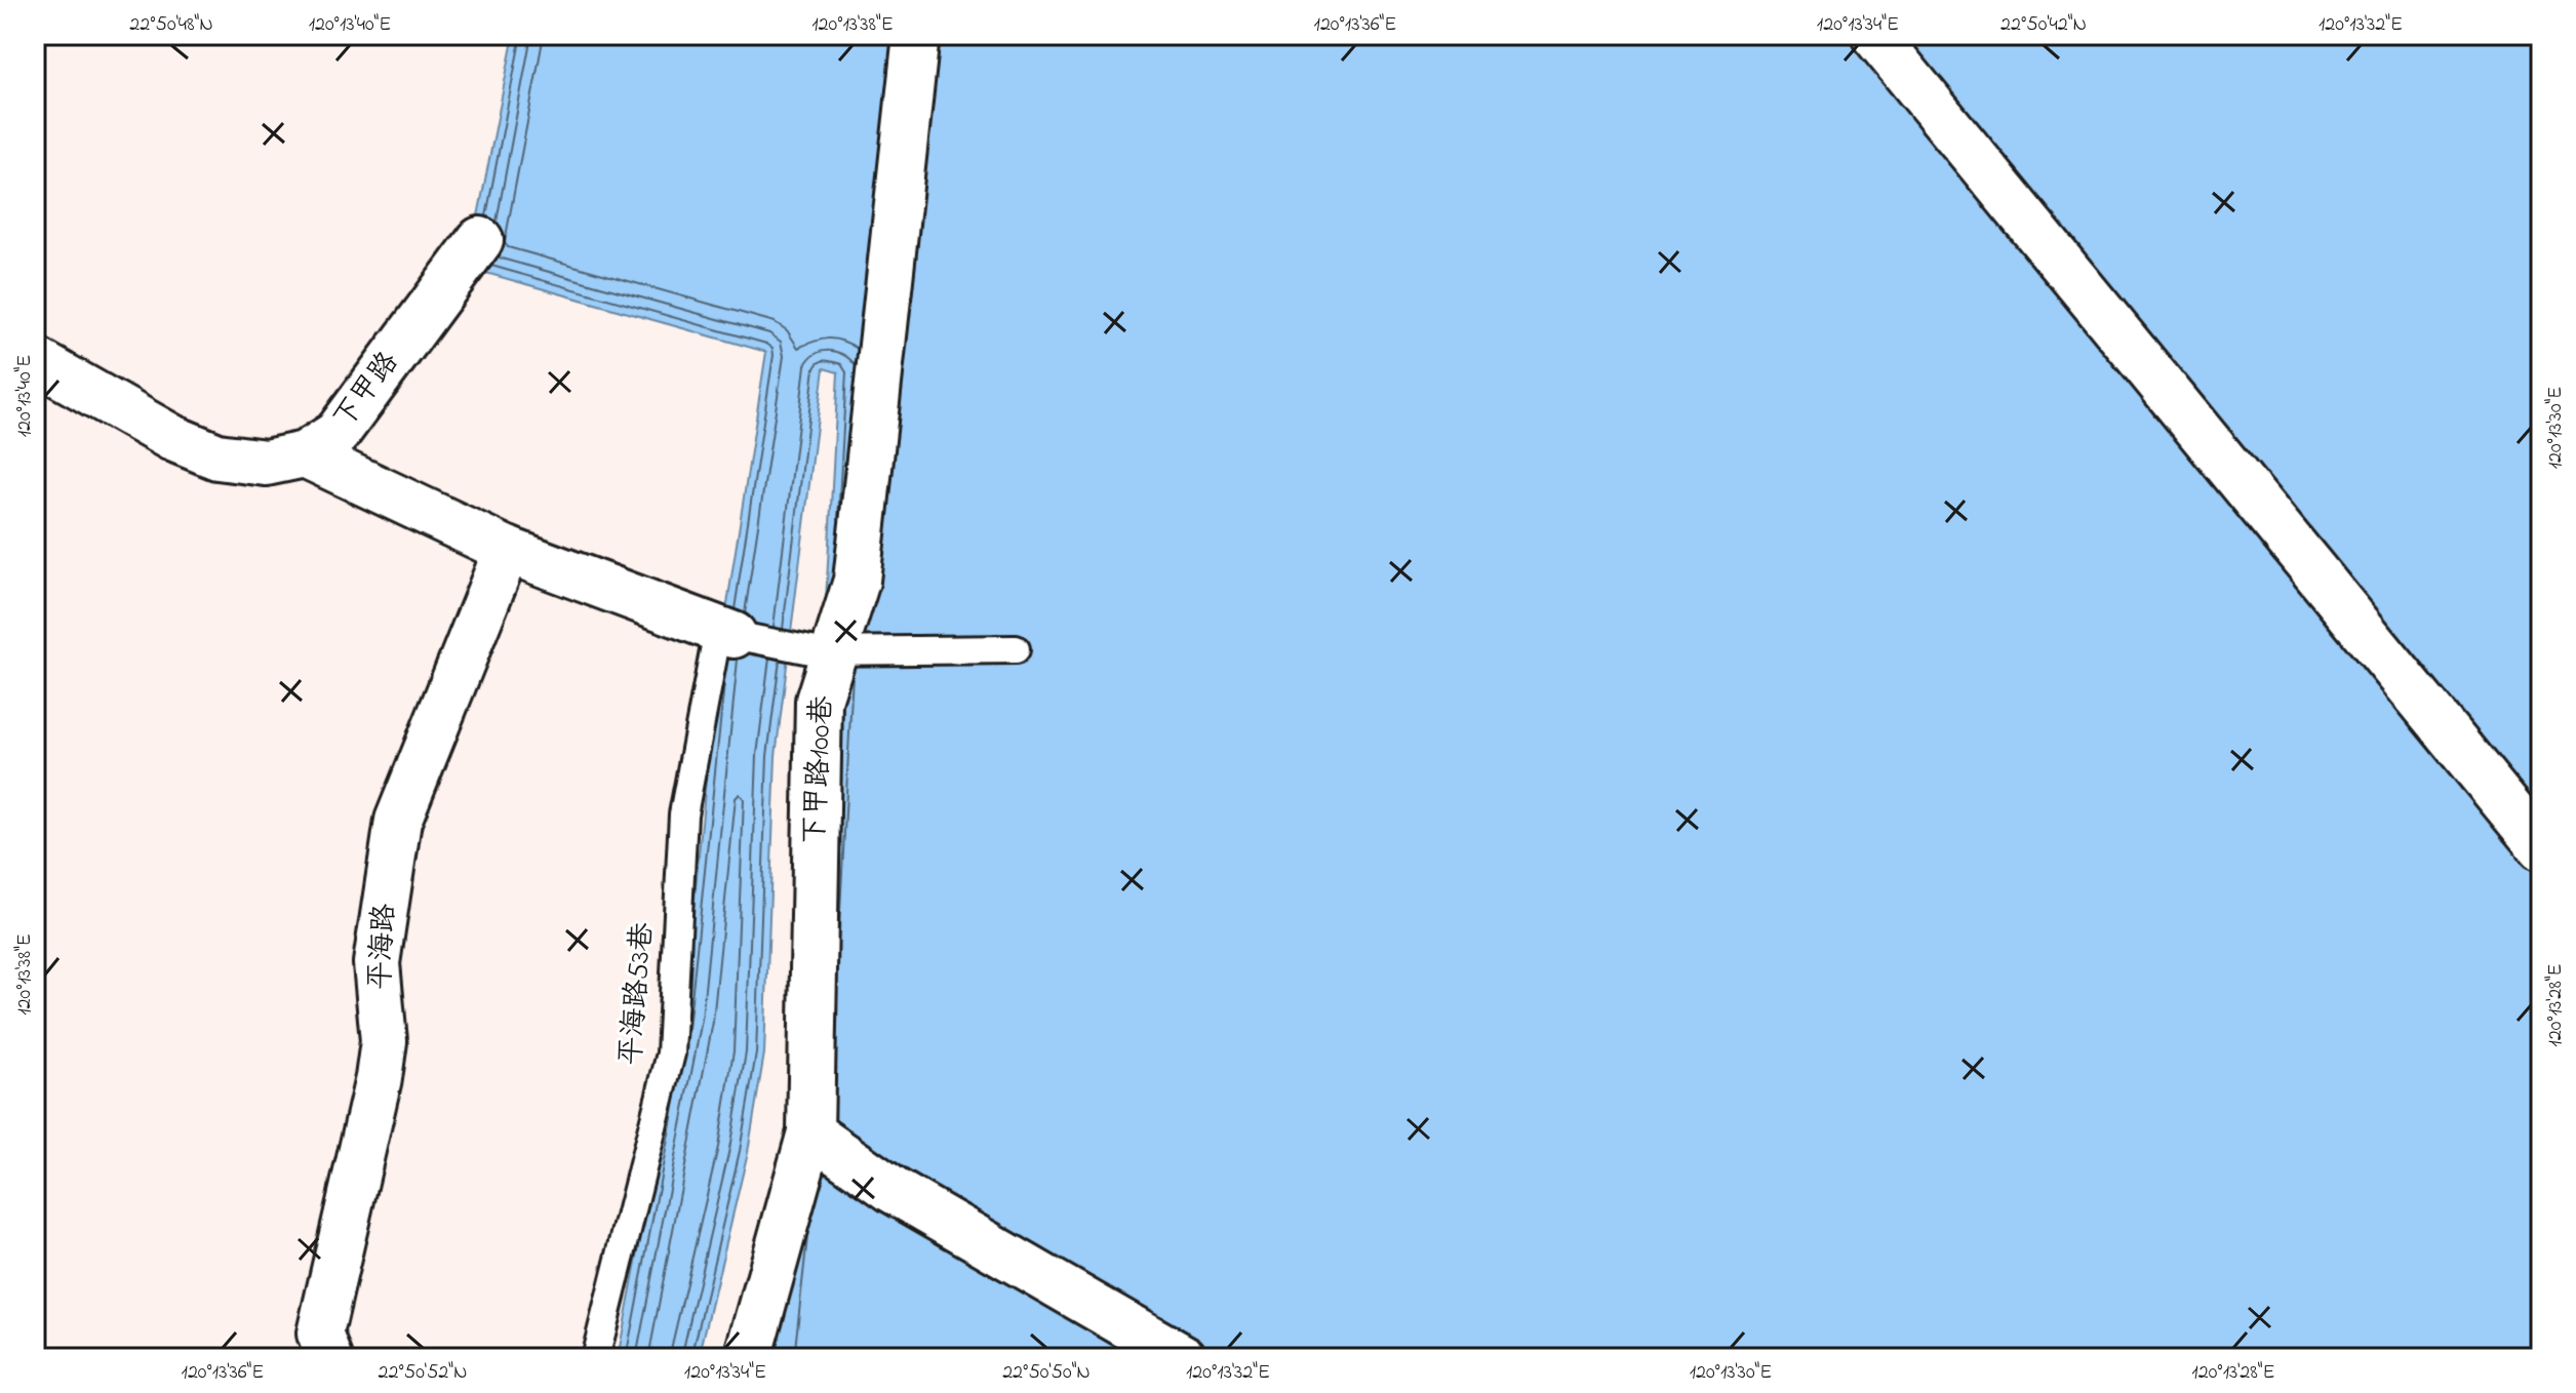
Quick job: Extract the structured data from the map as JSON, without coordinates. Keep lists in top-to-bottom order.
{
  "streets": {
    "street": ["下甲路", "下甲路100巷", "平海路"],
    "lane": ["平海路53巷"]
  },
  "coordinates": [
    "22°50'48\"N",
    "120°13'40\"E",
    "120°13'38\"E",
    "120°13'36\"E",
    "120°13'34\"E",
    "22°50'42\"N",
    "120°13'32\"E",
    "120°13'30\"E",
    "120°13'28\"E",
    "22°50'52\"N",
    "22°50'50\"N"
  ]
}
